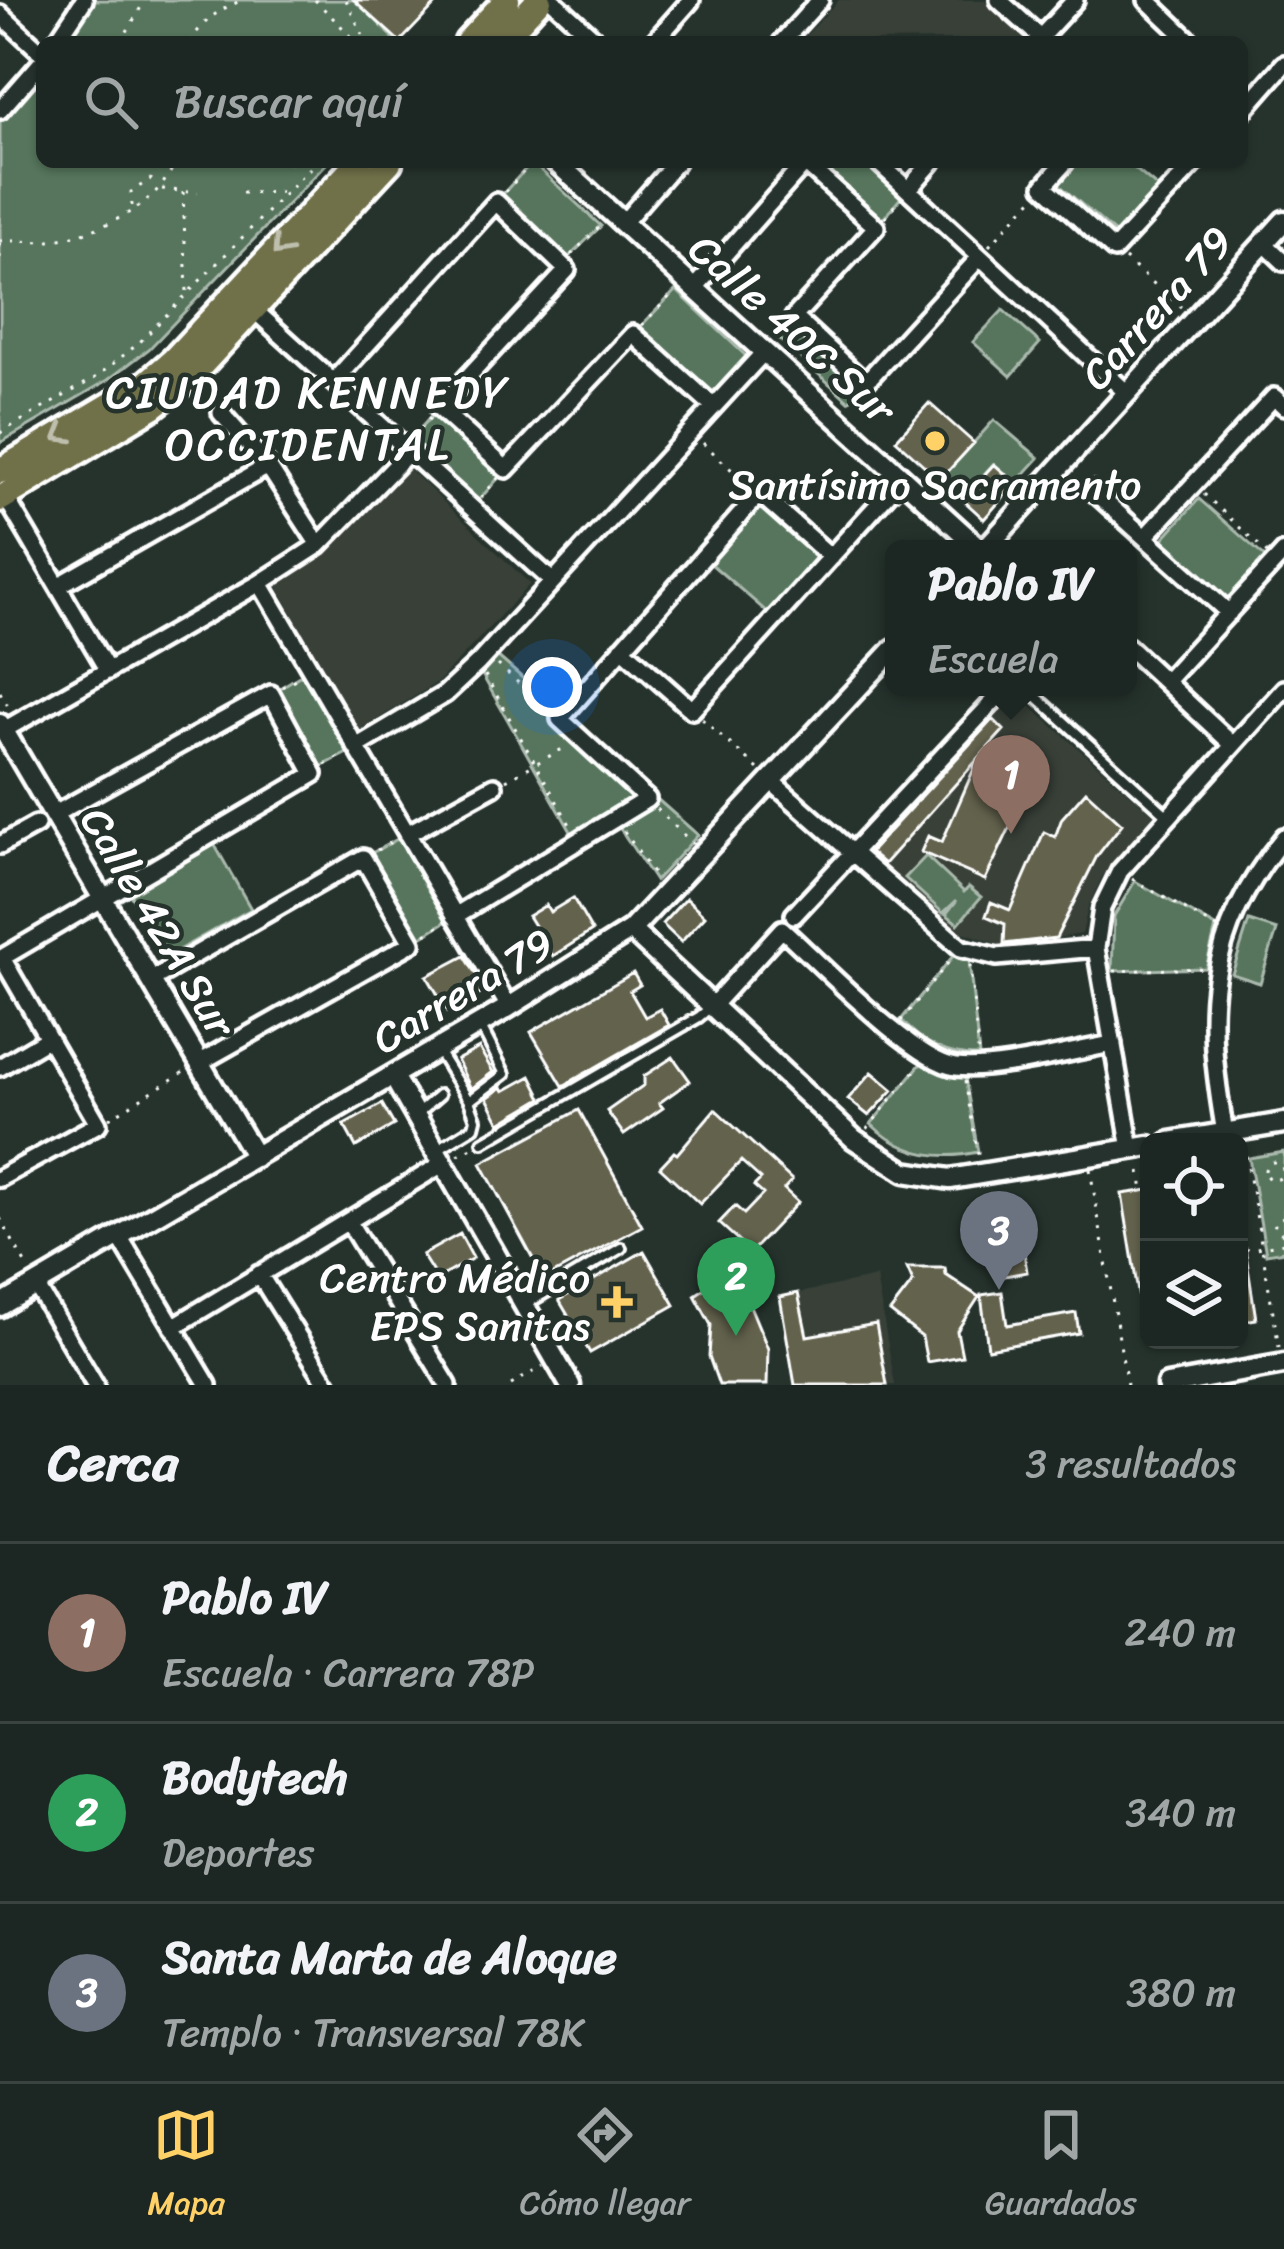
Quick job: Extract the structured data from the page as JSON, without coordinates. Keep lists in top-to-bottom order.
{
  "streets": {
    "street": ["Carrera 79", "Calle 40C Sur", "Calle 42A Sur"]
  },
  "crossings": [
    ["Carrera 79", "Calle 42A Sur"]
  ],
  "districts": ["CIUDAD KENNEDY OCCIDENTAL"],
  "places": {
    "other": ["Santísimo Sacramento"],
    "health": ["Centro Médico EPS Sanitas"]
  },
  "page": {
    "search": "Buscar aquí",
    "popup": ["Pablo IV", "Escuela"],
    "pins": ["1", "3", "2"],
    "heading": ["Cerca", "3 resultados"],
    "list": [
      {
        "mark": "1",
        "name": "Pablo IV",
        "note": "Escuela · Carrera 78P",
        "value": "240 m"
      },
      {
        "mark": "2",
        "name": "Bodytech",
        "note": "Deportes",
        "value": "340 m"
      },
      {
        "mark": "3",
        "name": "Santa Marta de Aloque",
        "note": "Templo · Transversal 78K",
        "value": "380 m"
      }
    ],
    "nav": ["Mapa", "Cómo llegar", "Guardados"]
  }
}
